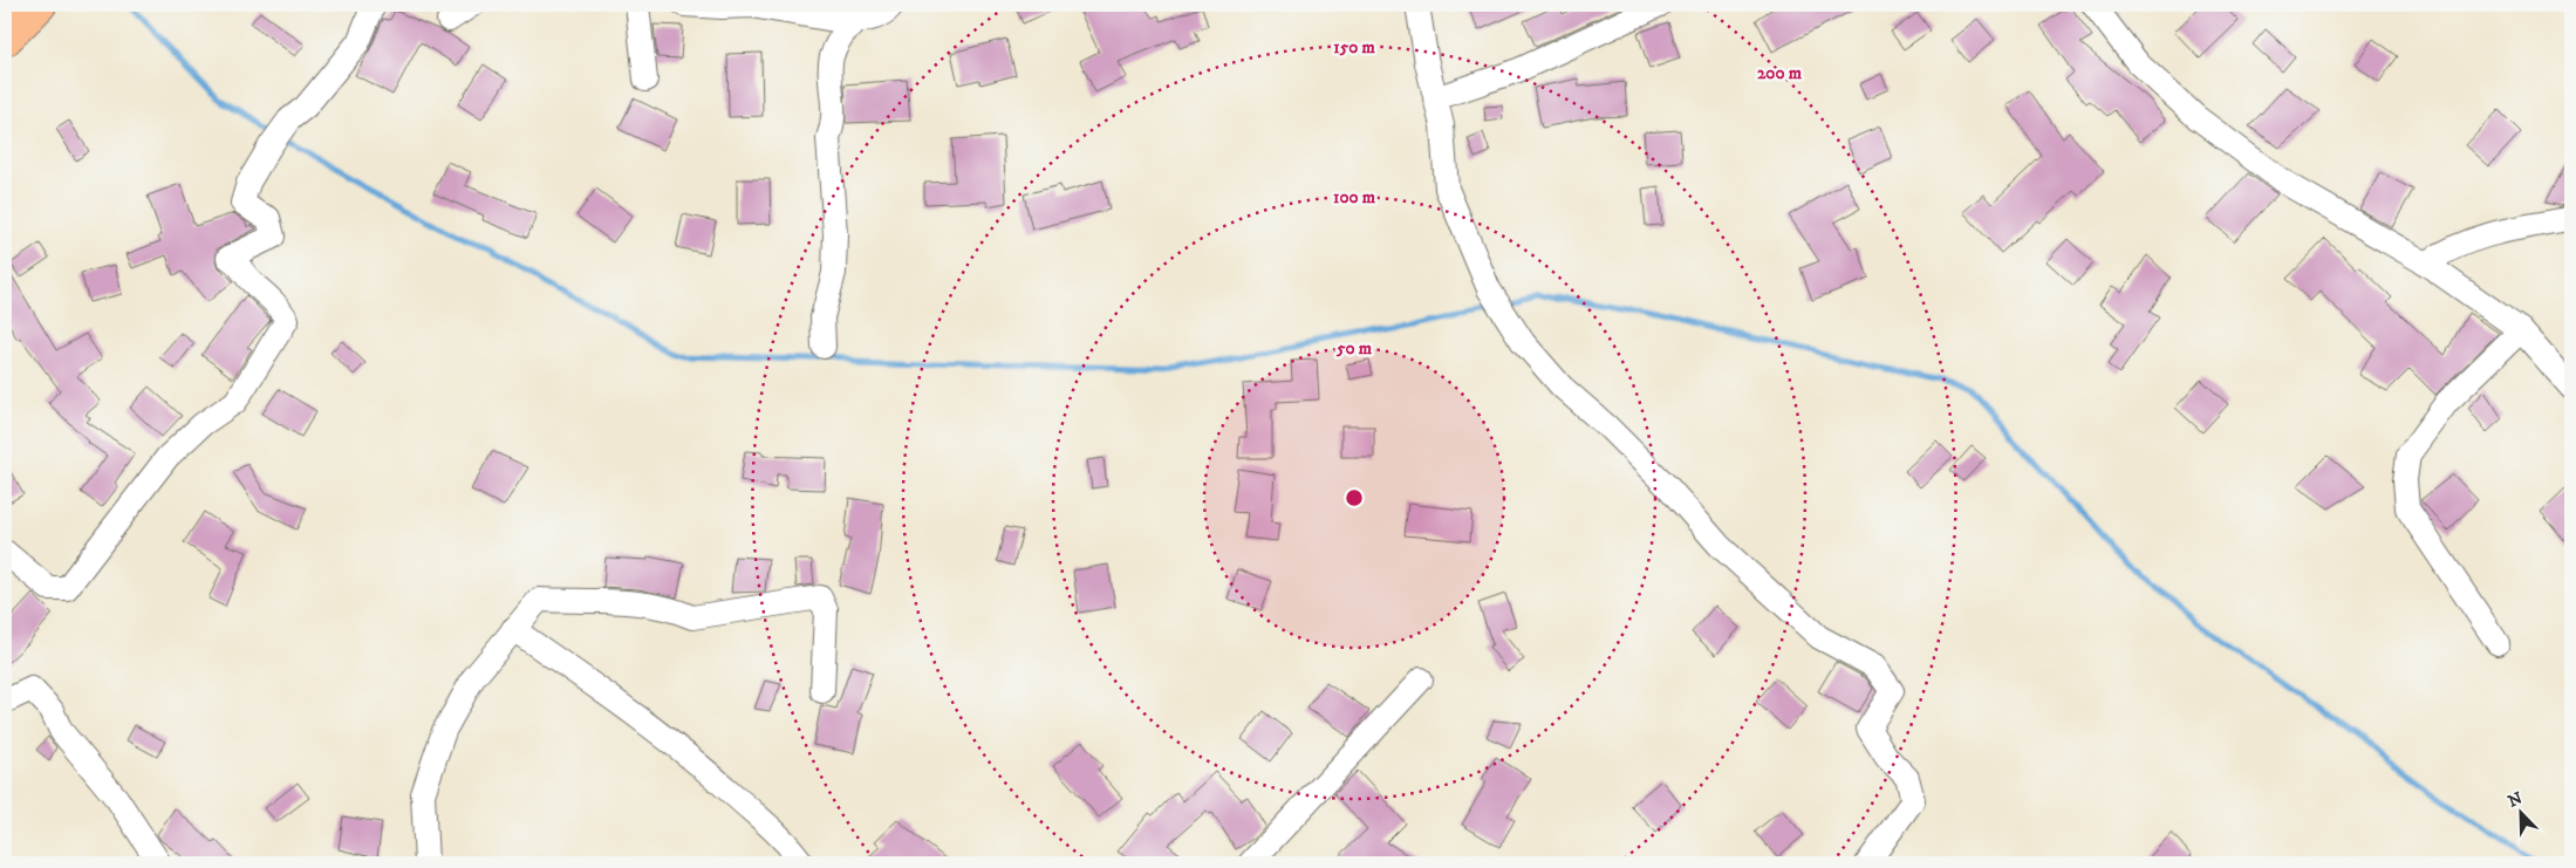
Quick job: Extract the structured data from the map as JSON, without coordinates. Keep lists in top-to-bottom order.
{
  "north": "top left",
  "rings": [
    "150 m",
    "200 m",
    "100 m",
    "50 m"
  ]
}
